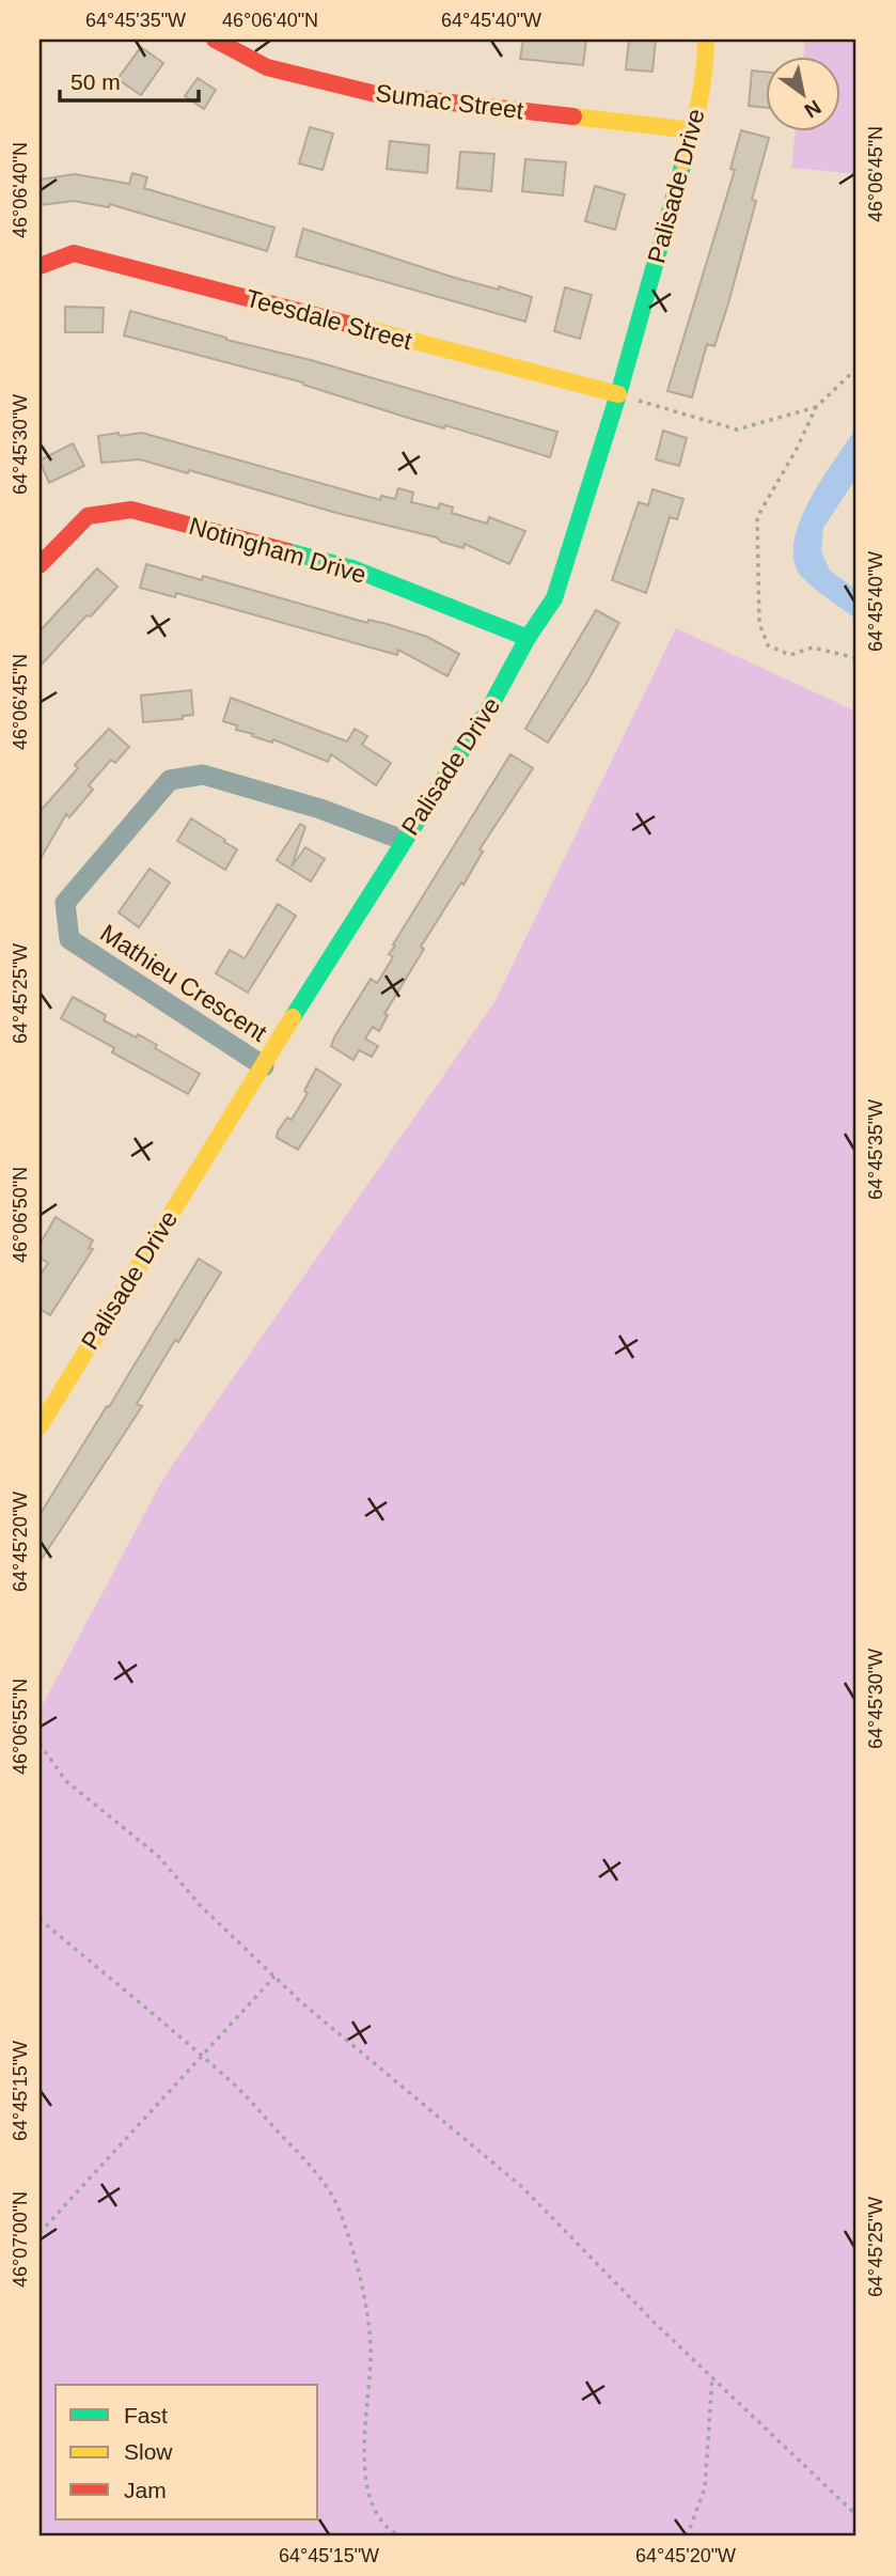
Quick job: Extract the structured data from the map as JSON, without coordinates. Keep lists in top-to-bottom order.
{
  "streets": {
    "street": [
      "Sumac Street",
      "Palisade Drive",
      "Teesdale Street",
      "Notingham Drive",
      "Mathieu Crescent"
    ]
  },
  "crossings": [
    ["Sumac Street", "Palisade Drive"],
    ["Palisade Drive", "Teesdale Street"],
    ["Palisade Drive", "Notingham Drive"],
    ["Palisade Drive", "Mathieu Crescent"]
  ],
  "legend": ["Fast", "Slow", "Jam"],
  "scale_bar": "50 m",
  "north": "bottom right",
  "coordinates": [
    "64°45'35\"W",
    "46°06'40\"N",
    "64°45'40\"W",
    "46°06'45\"N",
    "64°45'30\"W",
    "64°45'25\"W",
    "46°06'50\"N",
    "64°45'20\"W",
    "46°06'55\"N",
    "64°45'15\"W",
    "46°07'00\"N"
  ]
}
